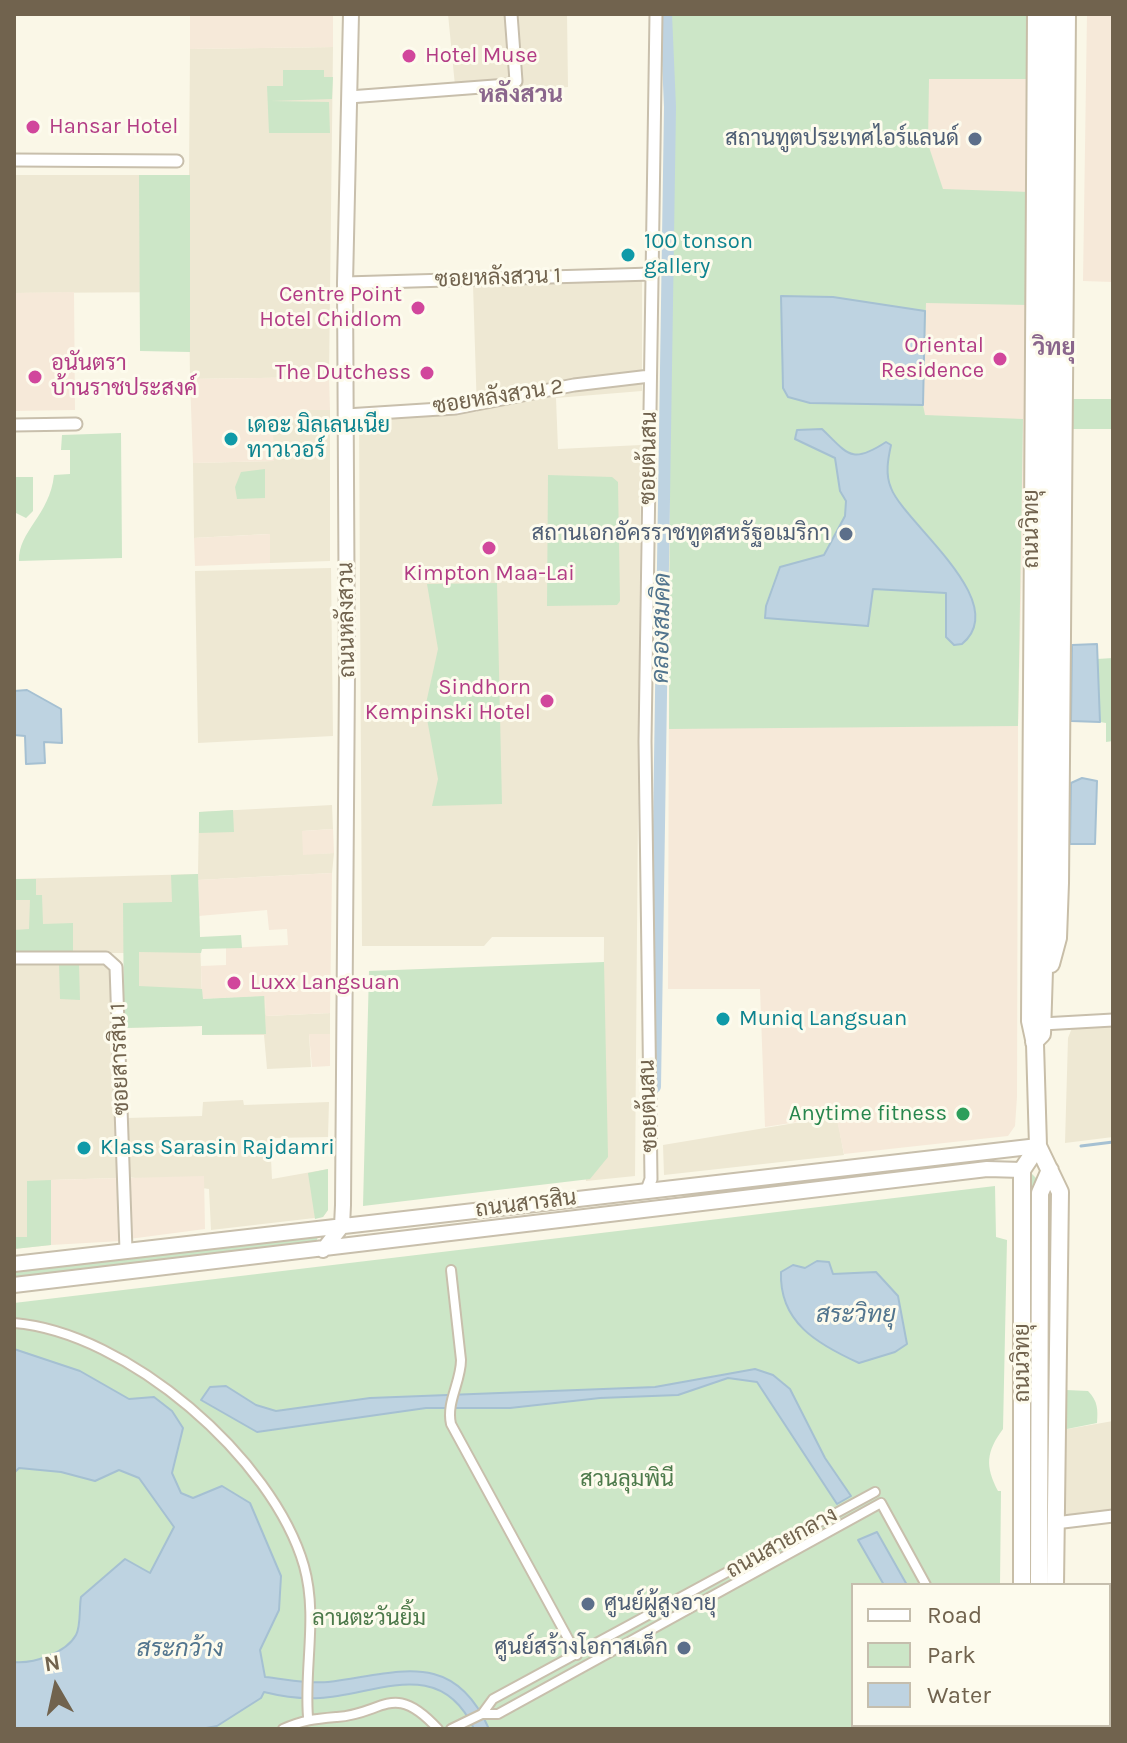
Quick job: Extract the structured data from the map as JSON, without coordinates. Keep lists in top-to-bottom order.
{
  "streets": {
    "main road": ["ถนนวิทยุ"],
    "street": [
      "ซอยหลังสวน 1",
      "ซอยหลังสวน 2",
      "ซอยต้นสน",
      "ถนนหลังสวน",
      "ซอยสารสิน 1",
      "ถนนสารสิน",
      "ถนนสายกลาง"
    ]
  },
  "crossings": [
    ["ซอยหลังสวน 1", "ซอยต้นสน"],
    ["ซอยหลังสวน 1", "ถนนหลังสวน"],
    ["ซอยหลังสวน 2", "ซอยต้นสน"],
    ["ซอยหลังสวน 2", "ถนนหลังสวน"],
    ["ซอยต้นสน", "ถนนสารสิน"],
    ["ถนนวิทยุ", "ถนนสารสิน"],
    ["ถนนหลังสวน", "ถนนสารสิน"],
    ["ซอยสารสิน 1", "ถนนสารสิน"]
  ],
  "districts": ["หลังสวน", "วิทยุ"],
  "water": ["คลองสมคิด", "สระวิทยุ", "สระกว้าง"],
  "parks": ["สวนลุมพินี", "ลานตะวันยิ้ม"],
  "places": [
    "Hotel Muse",
    "Hansar Hotel",
    "สถานทูตประเทศไอร์แลนด์",
    "100 tonson gallery",
    "Centre Point Hotel Chidlom",
    "Oriental Residence",
    "The Dutchess",
    "อนันตรา บ้านราชประสงค์",
    "เดอะ มิลเลนเนีย ทาวเวอร์",
    "สถานเอกอัครราชทูตสหรัฐอเมริกา",
    "Kimpton Maa-Lai",
    "Sindhorn Kempinski Hotel",
    "Luxx Langsuan",
    "Muniq Langsuan",
    "Anytime fitness",
    "Klass Sarasin Rajdamri",
    "ศูนย์ผู้สูงอายุ",
    "ศูนย์สร้างโอกาสเด็ก"
  ],
  "legend": ["Road", "Park", "Water"],
  "north": "top"
}
